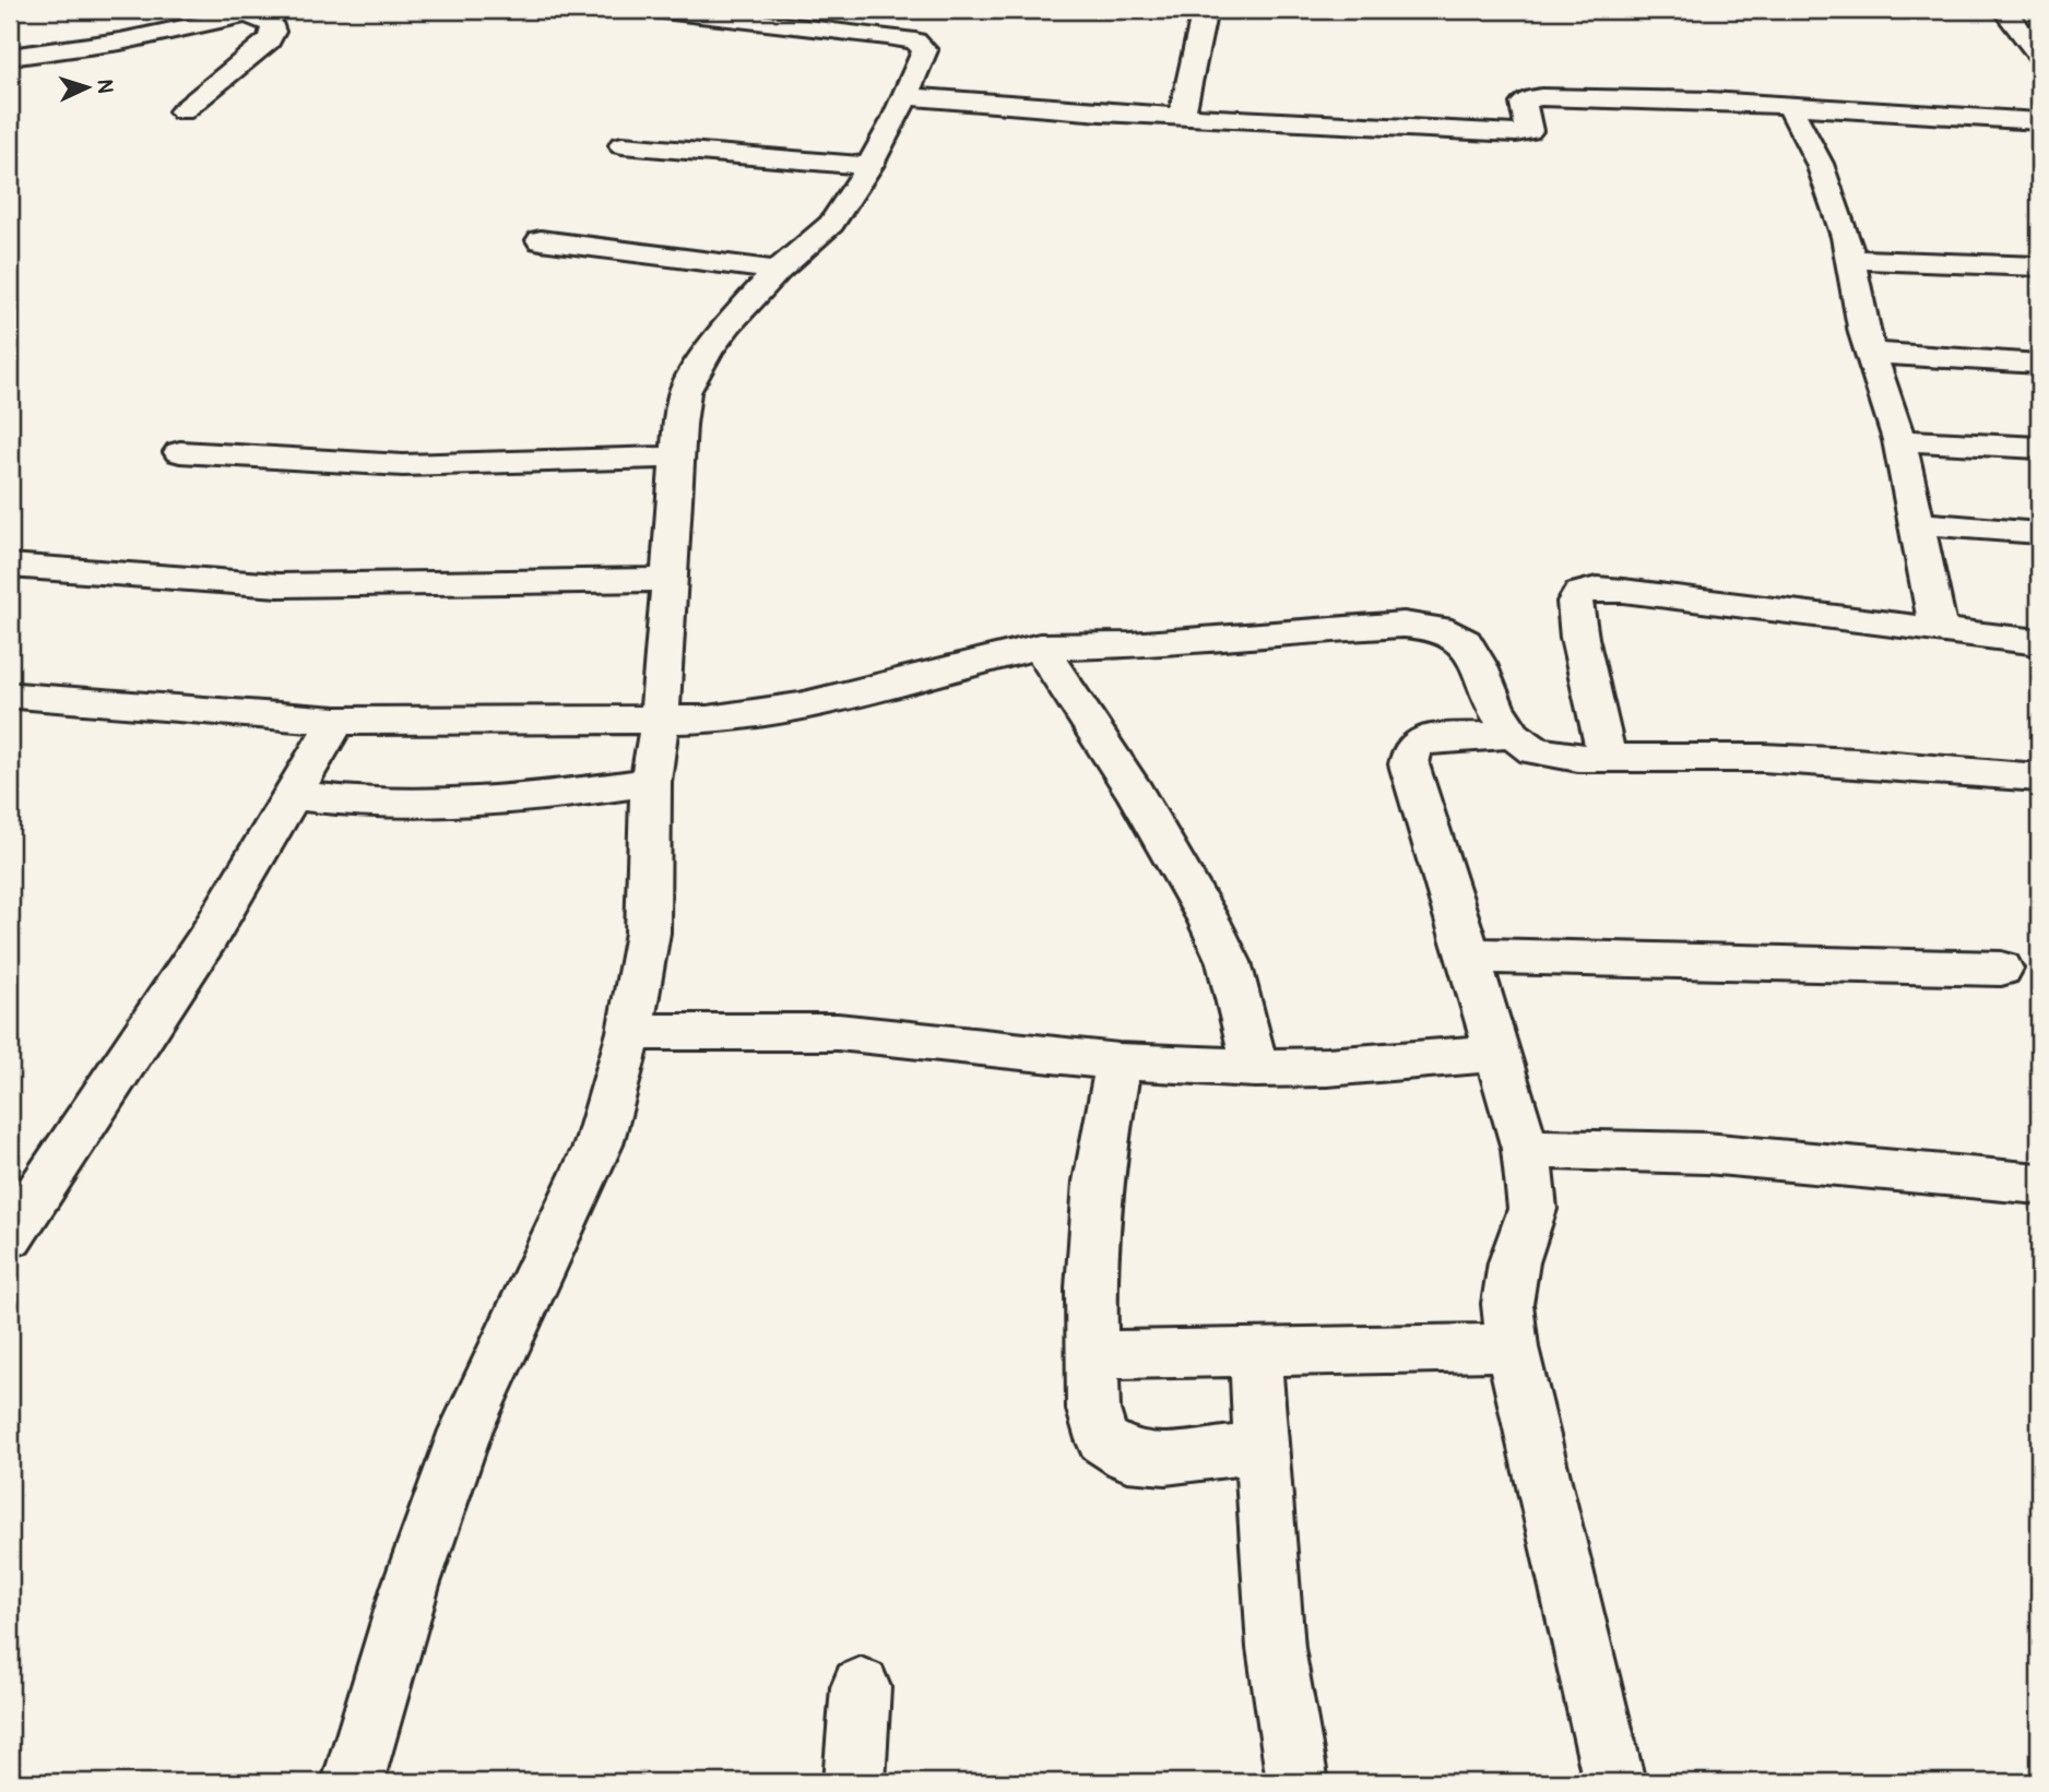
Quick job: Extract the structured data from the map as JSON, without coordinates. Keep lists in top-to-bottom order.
{
  "north": "right"
}
